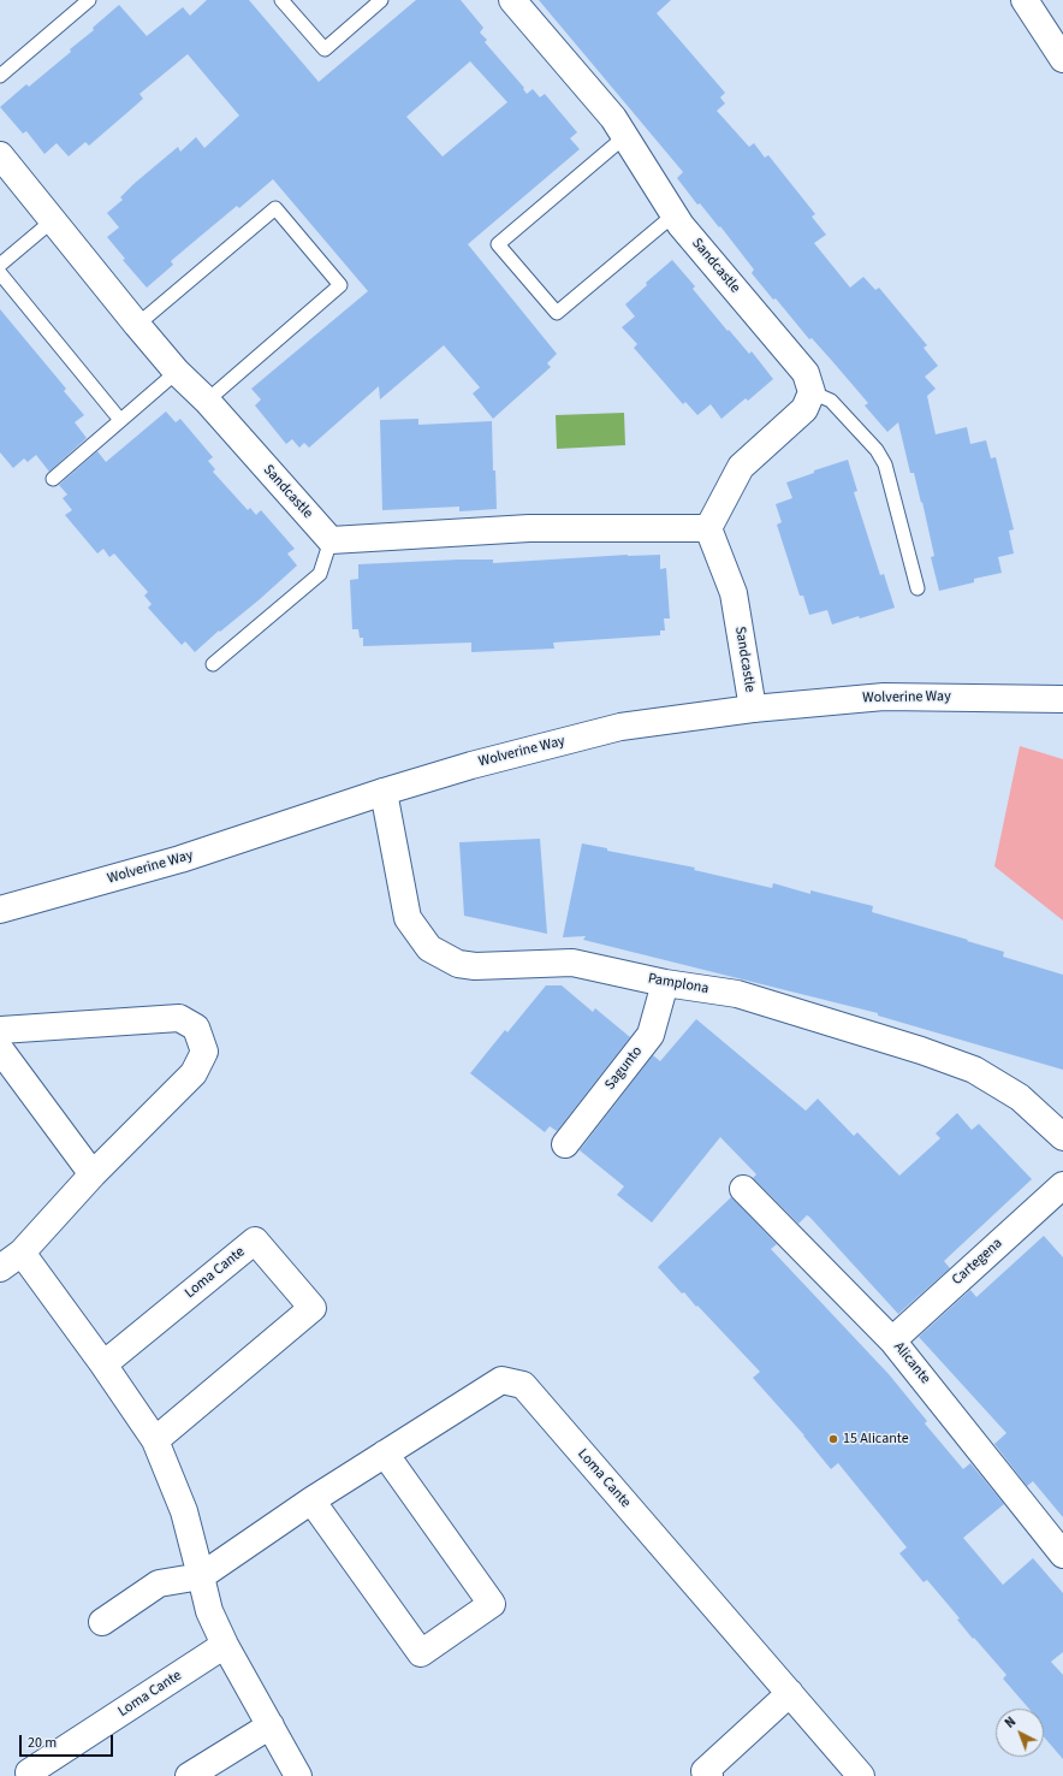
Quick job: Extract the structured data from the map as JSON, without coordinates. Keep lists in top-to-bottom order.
{
  "streets": {
    "street": [
      "Sandcastle",
      "Wolverine Way",
      "Pamplona",
      "Sagunto",
      "Cartegena",
      "Loma Cante",
      "Alicante"
    ]
  },
  "crossings": [
    ["Sandcastle", "Wolverine Way"],
    ["Wolverine Way", "Pamplona"],
    ["Pamplona", "Sagunto"],
    ["Cartegena", "Alicante"]
  ],
  "places": ["15 Alicante"],
  "scale_bar": "20 m",
  "north": "top left"
}
